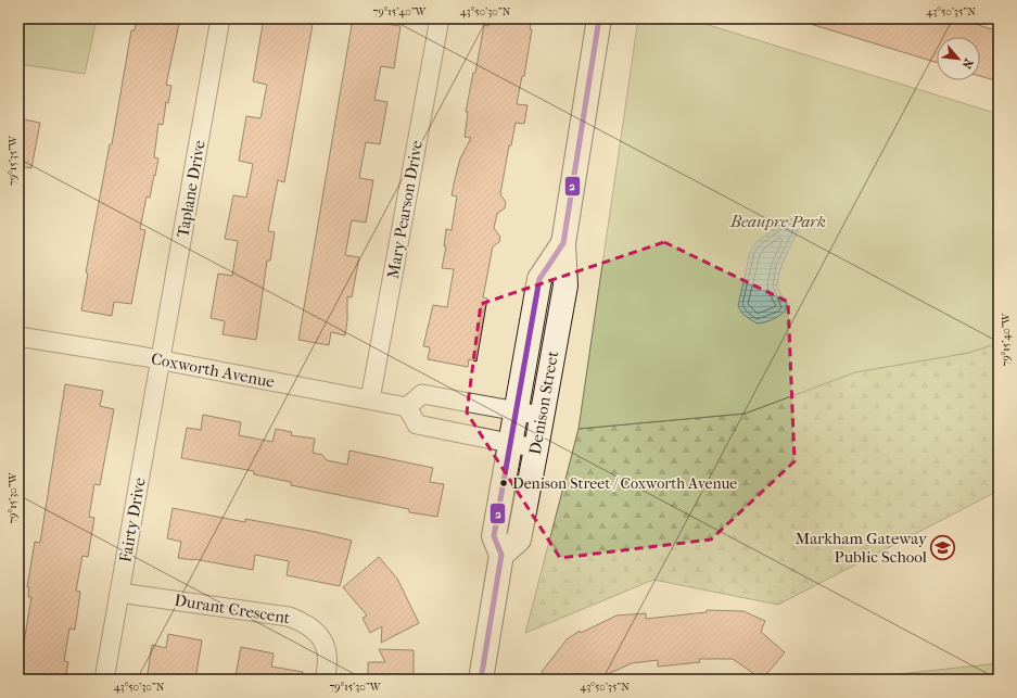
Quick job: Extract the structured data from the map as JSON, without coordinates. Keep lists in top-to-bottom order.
{
  "streets": {
    "street": [
      "Taplane Drive",
      "Mary Pearson Drive",
      "Coxworth Avenue",
      "Denison Street",
      "Fairty Drive",
      "Durant Crescent"
    ]
  },
  "crossings": [
    ["Taplane Drive", "Coxworth Avenue"],
    ["Taplane Drive", "Fairty Drive"],
    ["Mary Pearson Drive", "Coxworth Avenue"],
    ["Coxworth Avenue", "Fairty Drive"],
    ["Fairty Drive", "Durant Crescent"]
  ],
  "parks": ["Beaupre Park"],
  "places": {
    "other": ["Denison Street / Coxworth Avenue"],
    "school or university": ["Markham Gateway Public School"]
  },
  "lines": ["transit line 2"],
  "north": "bottom right",
  "coordinates": [
    "79°15'40\"W",
    "43°50'30\"N",
    "43°50'35\"N",
    "79°15'35\"W",
    "79°15'30\"W"
  ]
}
